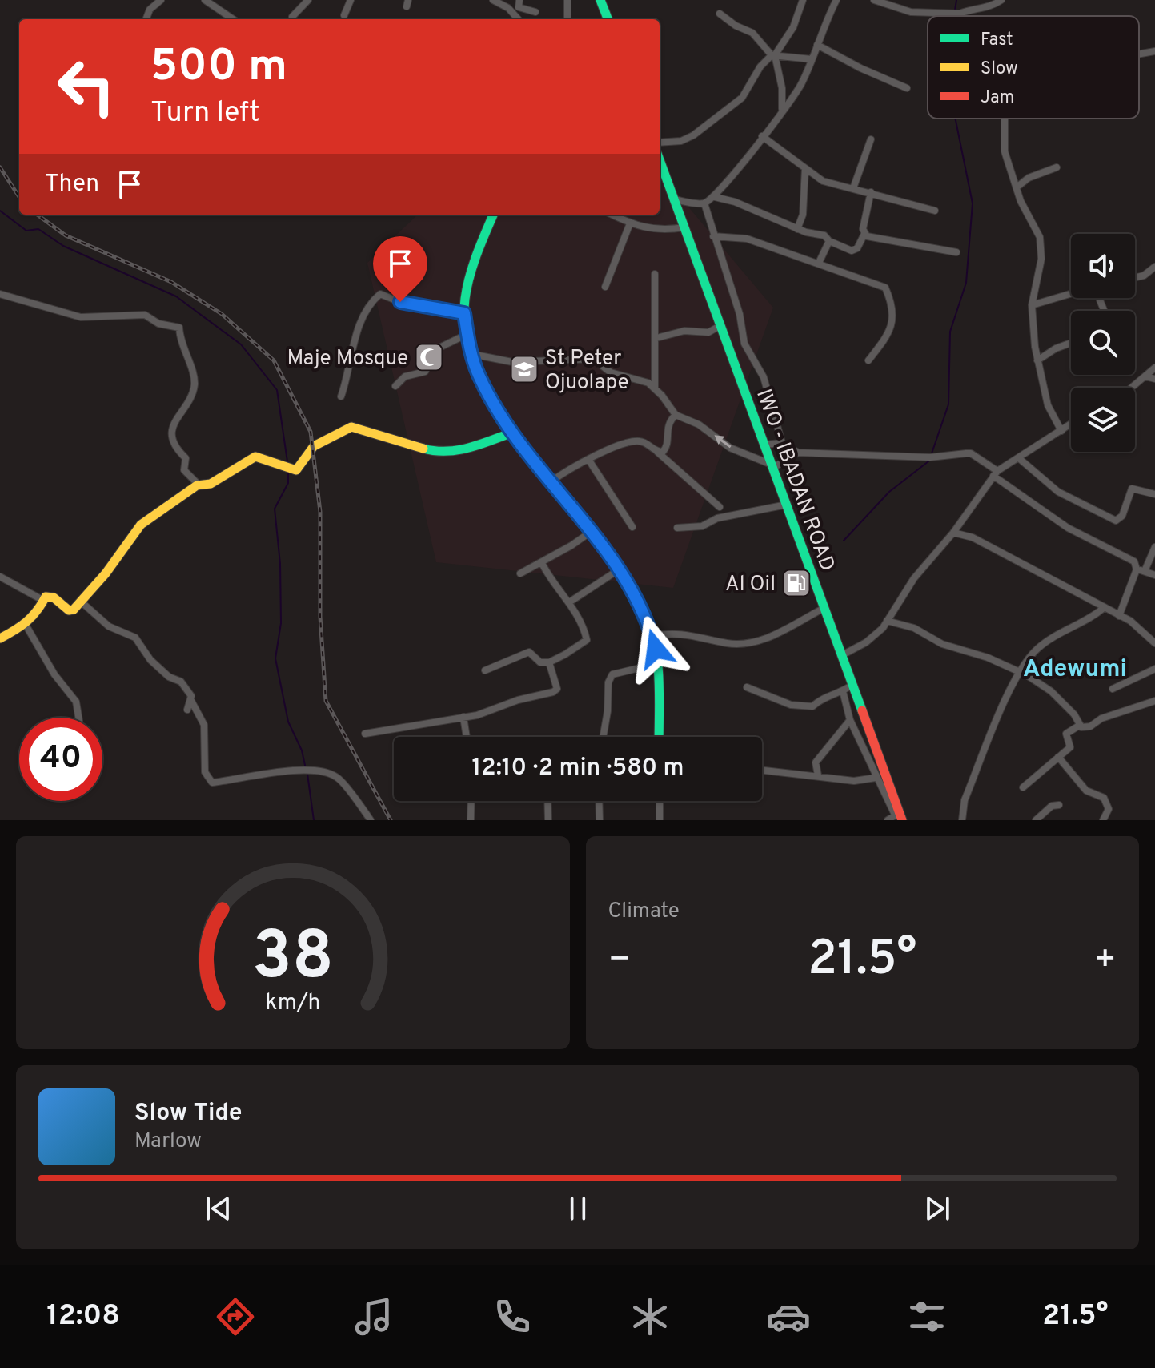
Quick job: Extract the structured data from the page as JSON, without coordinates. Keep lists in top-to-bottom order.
{
  "streets": {
    "street": ["IWO - IBADAN ROAD"]
  },
  "districts": ["Adewumi"],
  "places": {
    "mosque": ["Maje Mosque"],
    "school or university": ["St Peter Ojuolape"],
    "fuel station": ["Al Oil"]
  },
  "legend": ["Fast", "Slow", "Jam"],
  "page": {
    "turn": ["500 m", "Turn left"],
    "then": "Then",
    "limit": "40",
    "trip": "12:10 · 2 min · 580 m",
    "tile": "Climate",
    "heat": ["−", "21.5°", "+"],
    "song": ["Slow Tide", "Marlow"],
    "tabs": ["12:08", "21.5°"],
    "gauge": ["38", "km/h"]
  }
}
